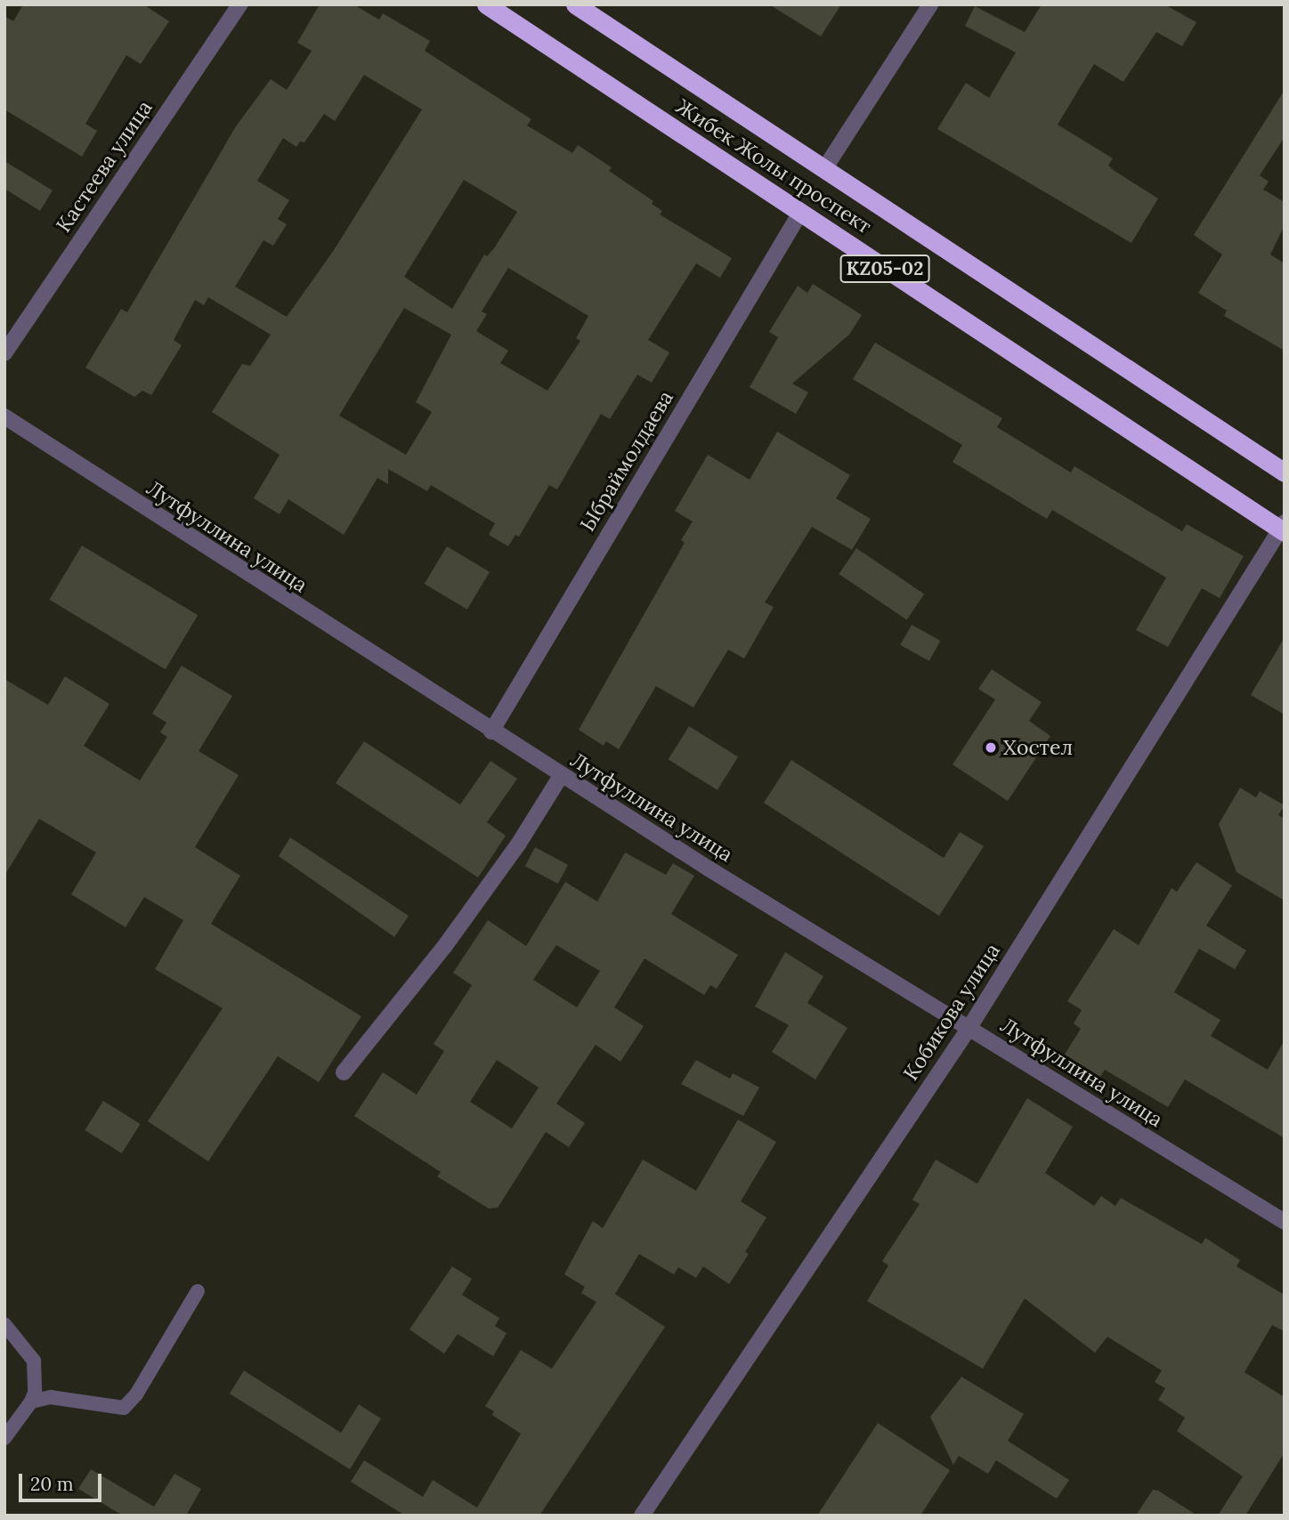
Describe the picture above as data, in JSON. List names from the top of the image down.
{
  "streets": {
    "highway": ["Жибек Жолы проспект", "KZ05-02"],
    "street": [
      "Кастеева улица",
      "Ыбраймолдаева",
      "Лутфуллина улица",
      "Кобикова улица"
    ]
  },
  "crossings": [
    ["Жибек Жолы проспект", "Ыбраймолдаева"],
    ["Жибек Жолы проспект", "Кобикова улица"],
    ["Ыбраймолдаева", "Лутфуллина улица"],
    ["Лутфуллина улица", "Кобикова улица"]
  ],
  "places": ["Хостел"],
  "scale_bar": "20 m"
}
